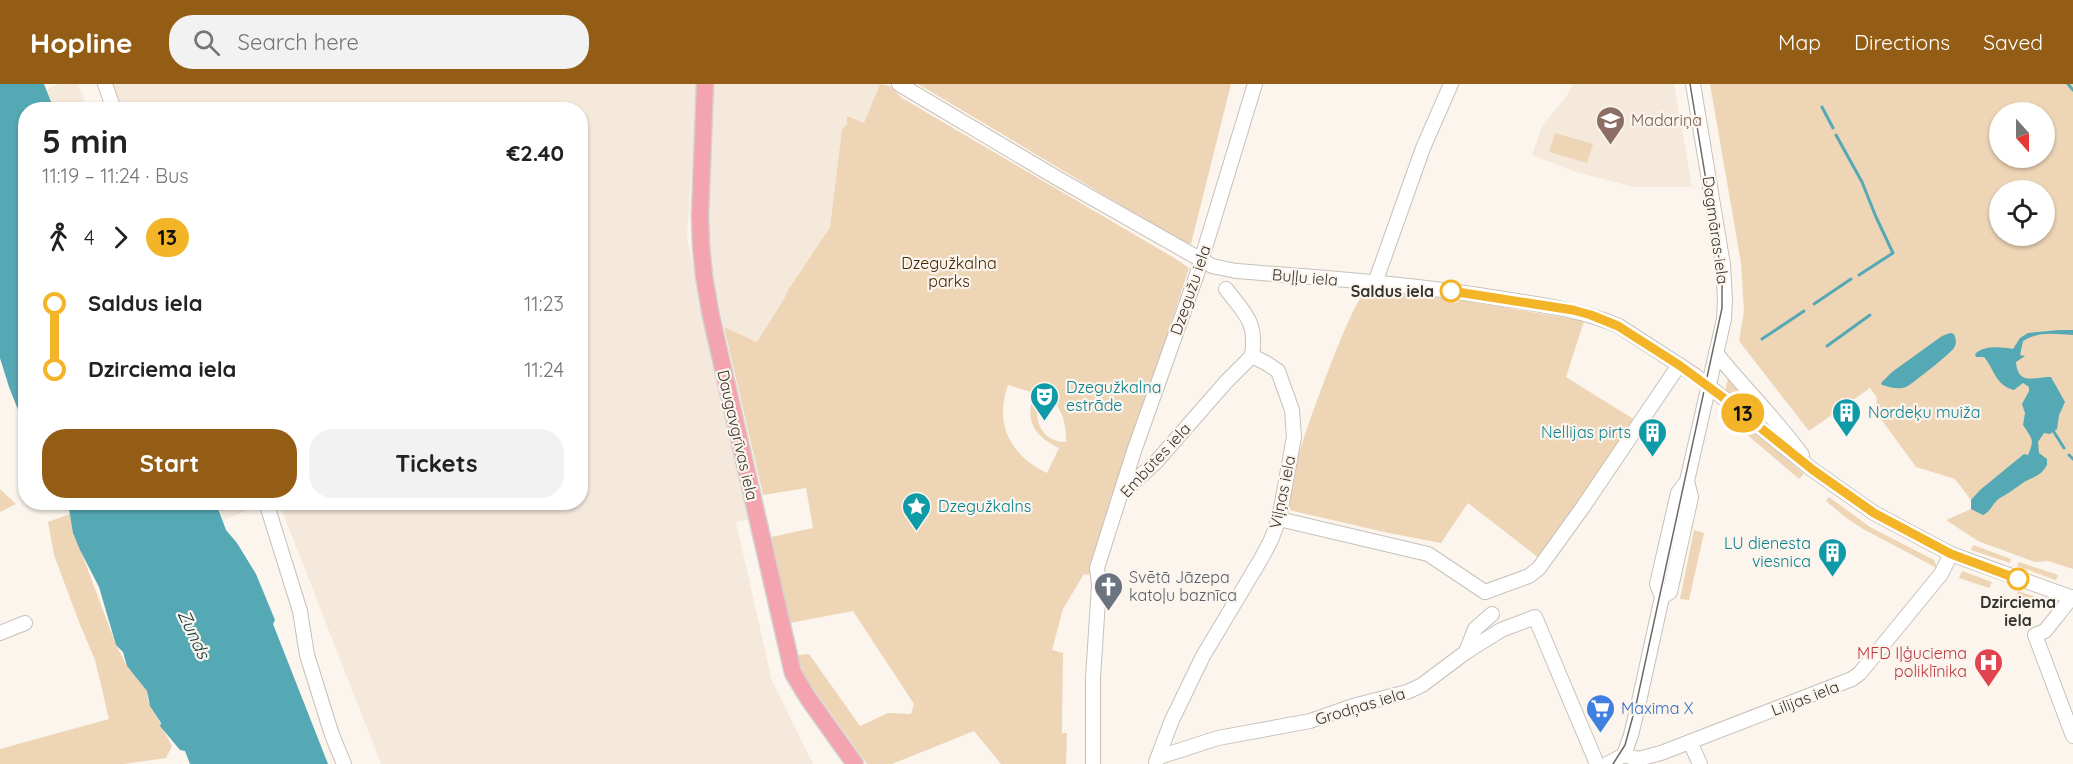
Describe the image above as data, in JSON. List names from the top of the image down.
{
  "streets": {
    "main road": ["Daugavgrīvas iela"],
    "street": [
      "Dagmāras iela",
      "Buļļu iela",
      "Dzegužu iela",
      "Embūtes iela",
      "Viļņas iela",
      "Lilijas iela",
      "Grodņas iela"
    ]
  },
  "crossings": [
    ["Dagmāras iela", "Buļļu iela"],
    ["Dagmāras iela", "Lilijas iela"],
    ["Buļļu iela", "Dzegužu iela"],
    ["Buļļu iela", "Lilijas iela"],
    ["Dzegužu iela", "Embūtes iela"],
    ["Embūtes iela", "Viļņas iela"],
    ["Viļņas iela", "Grodņas iela"]
  ],
  "water": ["Zunds"],
  "parks": ["Dzegužkalna parks"],
  "places": {
    "school or university": ["Madariņa"],
    "other": ["Saldus iela", "Dzirciema iela"],
    "theatre": ["Dzegužkalna estrāde"],
    "building": ["Nordeķu muiža", "Nellijas pirts", "LU dienesta viesnica"],
    "place": ["Dzegužkalns"],
    "church": ["Svētā Jāzepa katoļu baznīca"],
    "hospital": ["MFD Iļģuciema poliklīnika"],
    "supermarket": ["Maxima X"]
  },
  "lines": ["bus line 13"],
  "north": "bottom",
  "page": {
    "header": "Hopline",
    "search": "Search here",
    "nav": ["Map", "Directions", "Saved"],
    "on_map": "13",
    "heading": ["5 min", "11:19 – 11:24 · Bus", "€2.40"],
    "legs": ["4", "13"],
    "list": [
      {
        "name": "Saldus iela",
        "value": "11:23"
      },
      {
        "name": "Dzirciema iela",
        "value": "11:24"
      }
    ],
    "buttons": ["Start", "Tickets"]
  }
}
